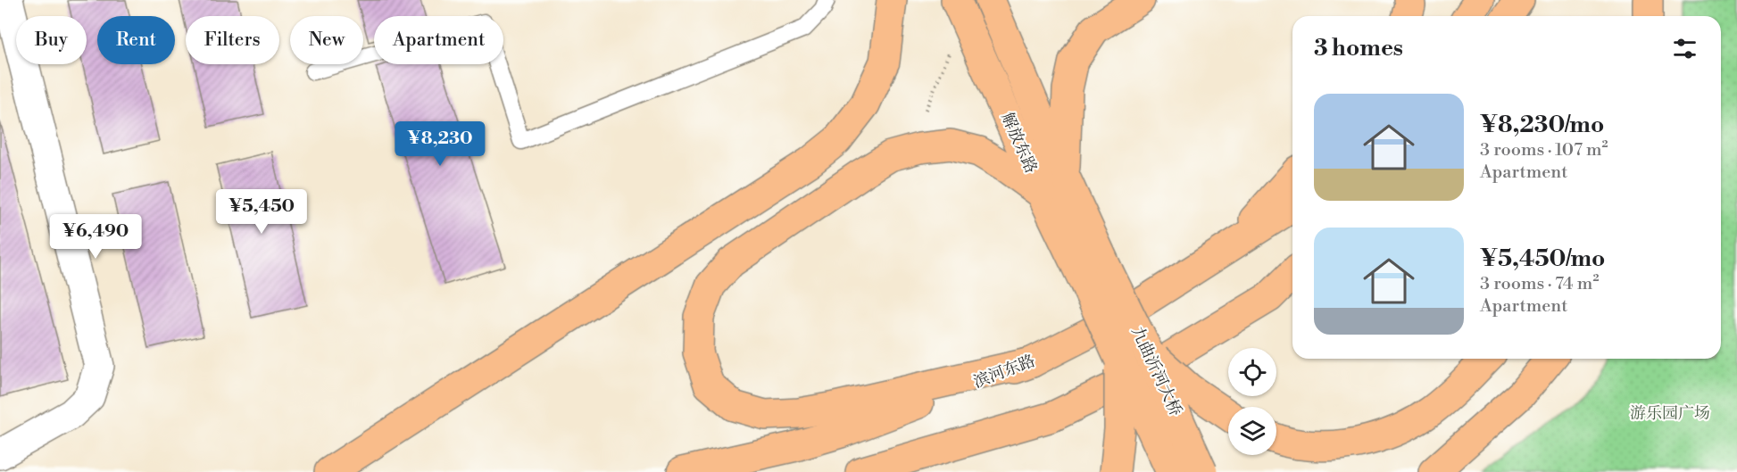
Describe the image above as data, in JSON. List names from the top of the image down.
{
  "streets": {
    "main road": ["解放东路", "滨河东路", "九曲沂河大桥"]
  },
  "crossings": [
    ["解放东路", "九曲沂河大桥"]
  ],
  "parks": ["游乐园广场"],
  "page": {
    "chip": [
      "Buy",
      "Rent",
      "Filters",
      "New",
      "Apartment"
    ],
    "heading": "3 homes",
    "list": [
      {
        "name": "¥8,230/mo",
        "note": "3 rooms · 107 m² · Apartment"
      },
      {
        "name": "¥5,450/mo",
        "note": "3 rooms · 74 m² · Apartment"
      }
    ],
    "price": ["¥8,230", "¥5,450", "¥6,490"]
  }
}
